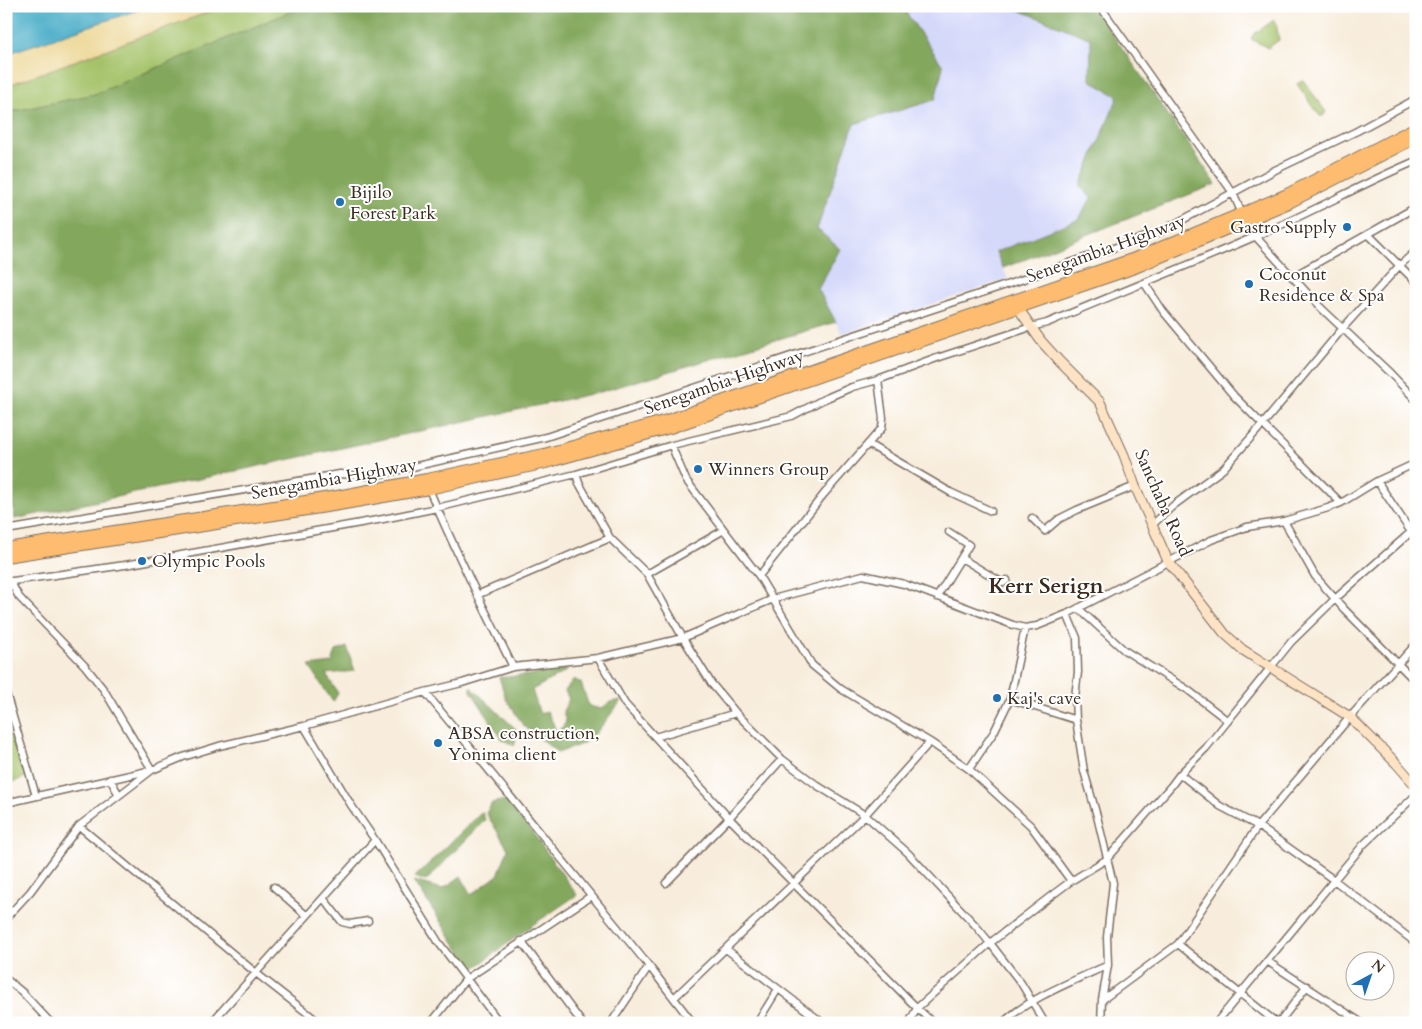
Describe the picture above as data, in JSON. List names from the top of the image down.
{
  "streets": {
    "main road": ["Senegambia Highway"],
    "street": ["Sanchaba Road"]
  },
  "crossings": [
    ["Senegambia Highway", "Sanchaba Road"]
  ],
  "districts": ["Kerr Serign"],
  "places": [
    "Bijilo Forest Park",
    "Gastro Supply",
    "Coconut Residence & Spa",
    "Winners Group",
    "Olympic Pools",
    "Kaj's cave",
    "ABSA construction, Yonima client"
  ],
  "north": "top right"
}
